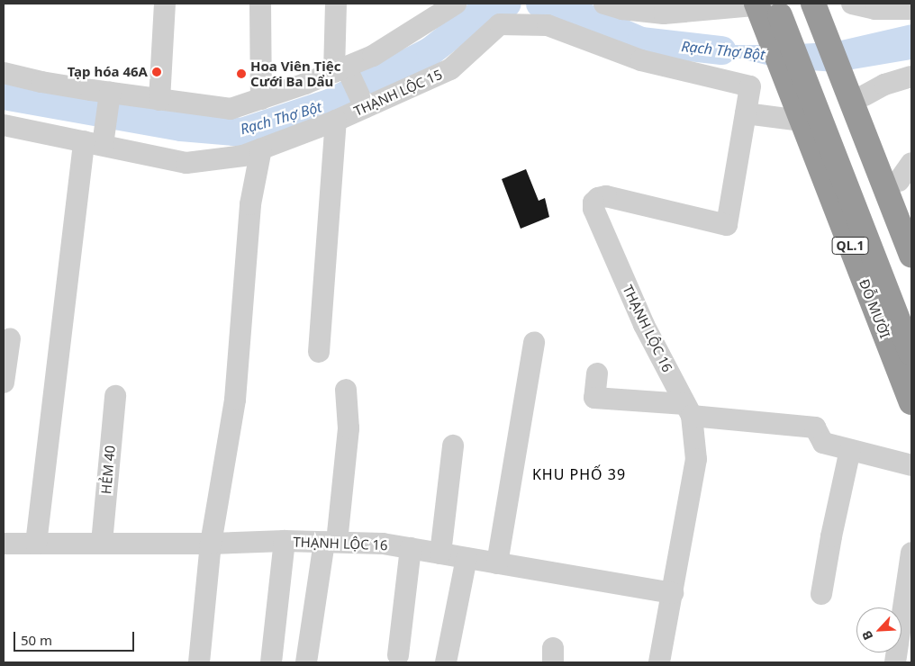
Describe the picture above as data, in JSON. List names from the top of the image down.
{
  "streets": {
    "highway": ["QL.1", "ĐỖ MƯỜI"],
    "street": ["THẠNH LỘC 15", "THẠNH LỘC 16", "HẺM 40"]
  },
  "crossings": [
    ["THẠNH LỘC 15", "THẠNH LỘC 16"],
    ["QL.1", "ĐỖ MƯỜI"],
    ["THẠNH LỘC 16", "HẺM 40"]
  ],
  "districts": ["KHU PHỐ 39"],
  "water": ["Rạch Thợ Bột"],
  "places": ["Tạp hóa 46A", "Hoa Viên Tiệc Cưới Ba Dẩu"],
  "scale_bar": "50 m",
  "north": "bottom left"
}
